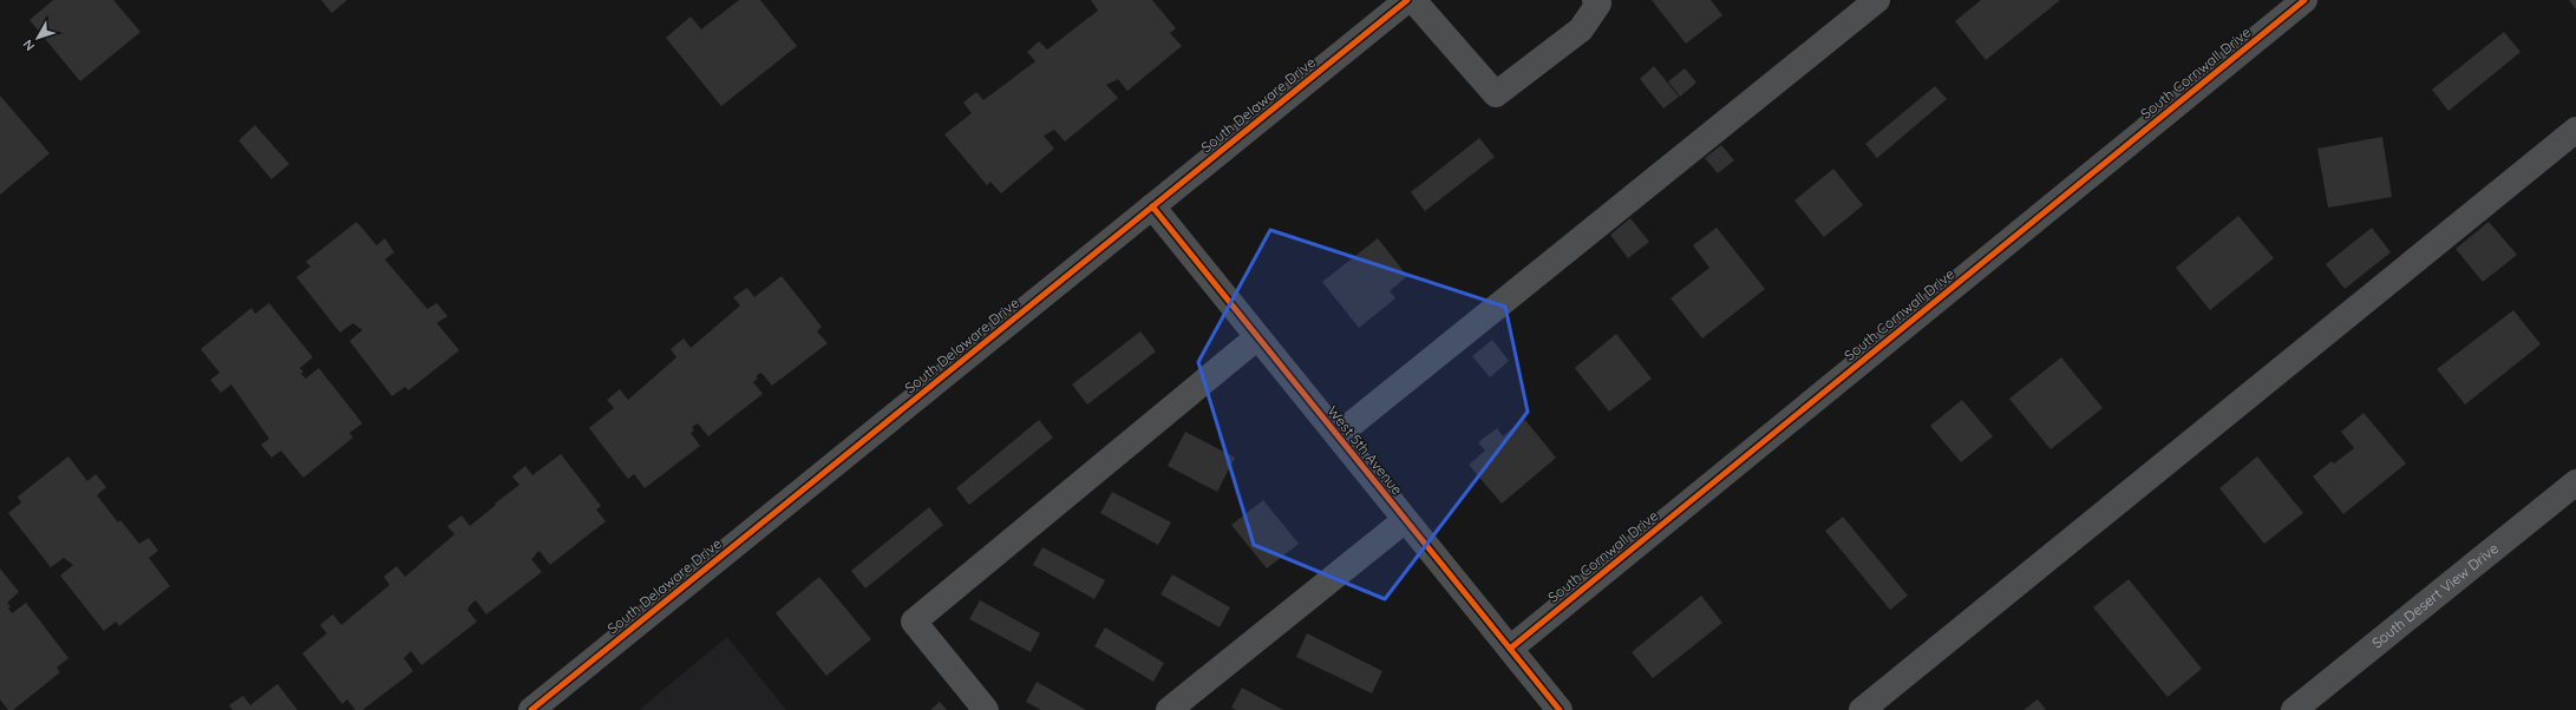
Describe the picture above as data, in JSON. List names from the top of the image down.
{
  "streets": {
    "street": [
      "South Cornwall Drive",
      "South Delaware Drive",
      "West 5th Avenue",
      "South Desert View Drive"
    ]
  },
  "crossings": [
    ["South Cornwall Drive", "West 5th Avenue"],
    ["South Delaware Drive", "West 5th Avenue"]
  ],
  "north": "bottom left"
}
